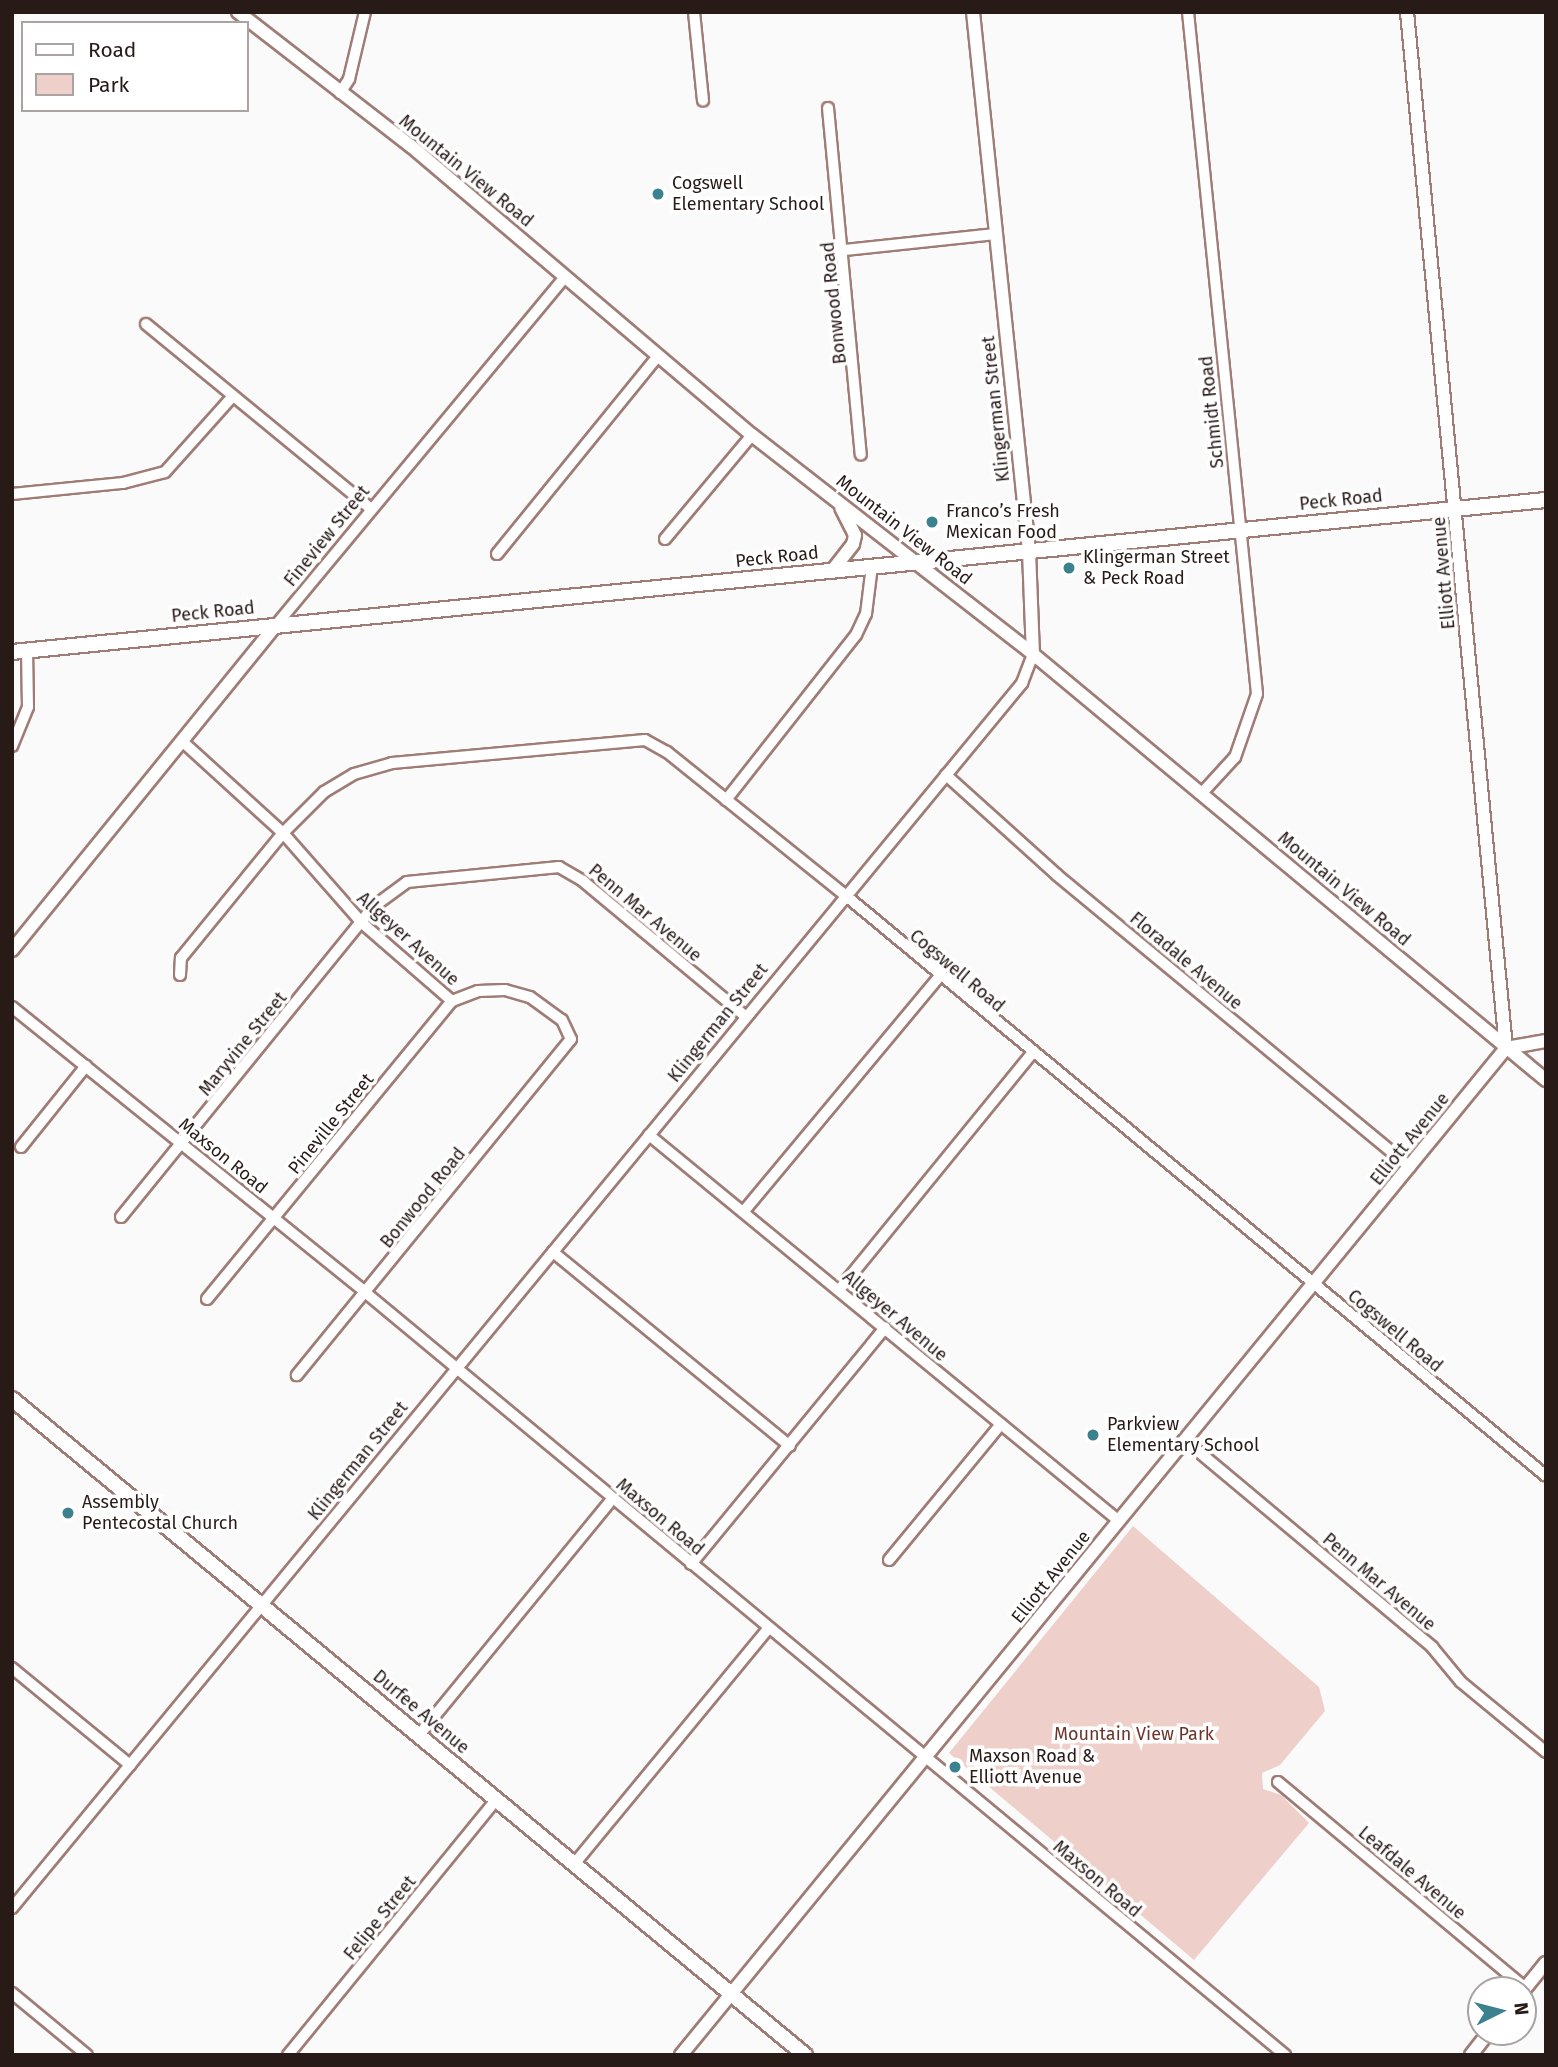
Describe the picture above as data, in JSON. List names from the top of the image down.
{
  "streets": {
    "main road": ["Peck Road", "Durfee Avenue"],
    "street": [
      "Mountain View Road",
      "Bonwood Road",
      "Klingerman Street",
      "Schmidt Road",
      "Fineview Street",
      "Elliott Avenue",
      "Penn Mar Avenue",
      "Allgeyer Avenue",
      "Floradale Avenue",
      "Cogswell Road",
      "Maryvine Street",
      "Pineville Street",
      "Maxson Road",
      "Leafdale Avenue",
      "Felipe Street"
    ]
  },
  "crossings": [
    ["Mountain View Road", "Klingerman Street"],
    ["Mountain View Road", "Schmidt Road"],
    ["Mountain View Road", "Peck Road"],
    ["Mountain View Road", "Fineview Street"],
    ["Mountain View Road", "Elliott Avenue"],
    ["Bonwood Road", "Allgeyer Avenue"],
    ["Bonwood Road", "Maxson Road"],
    ["Klingerman Street", "Peck Road"],
    ["Klingerman Street", "Penn Mar Avenue"],
    ["Klingerman Street", "Allgeyer Avenue"],
    ["Klingerman Street", "Floradale Avenue"],
    ["Klingerman Street", "Cogswell Road"],
    ["Klingerman Street", "Maxson Road"],
    ["Klingerman Street", "Durfee Avenue"],
    ["Schmidt Road", "Peck Road"],
    ["Peck Road", "Fineview Street"],
    ["Peck Road", "Elliott Avenue"],
    ["Fineview Street", "Allgeyer Avenue"],
    ["Elliott Avenue", "Penn Mar Avenue"],
    ["Elliott Avenue", "Allgeyer Avenue"],
    ["Elliott Avenue", "Floradale Avenue"],
    ["Elliott Avenue", "Cogswell Road"],
    ["Elliott Avenue", "Maxson Road"],
    ["Elliott Avenue", "Durfee Avenue"],
    ["Penn Mar Avenue", "Allgeyer Avenue"],
    ["Penn Mar Avenue", "Maryvine Street"],
    ["Allgeyer Avenue", "Cogswell Road"],
    ["Allgeyer Avenue", "Maryvine Street"],
    ["Allgeyer Avenue", "Pineville Street"],
    ["Maryvine Street", "Maxson Road"],
    ["Pineville Street", "Maxson Road"],
    ["Durfee Avenue", "Felipe Street"]
  ],
  "parks": ["Mountain View Park"],
  "places": [
    "Cogswell Elementary School",
    "Franco’s Fresh Mexican Food",
    "Klingerman Street & Peck Road",
    "Parkview Elementary School",
    "Assembly Pentecostal Church",
    "Maxson Road & Elliott Avenue"
  ],
  "legend": ["Road", "Park"],
  "north": "right"
}
